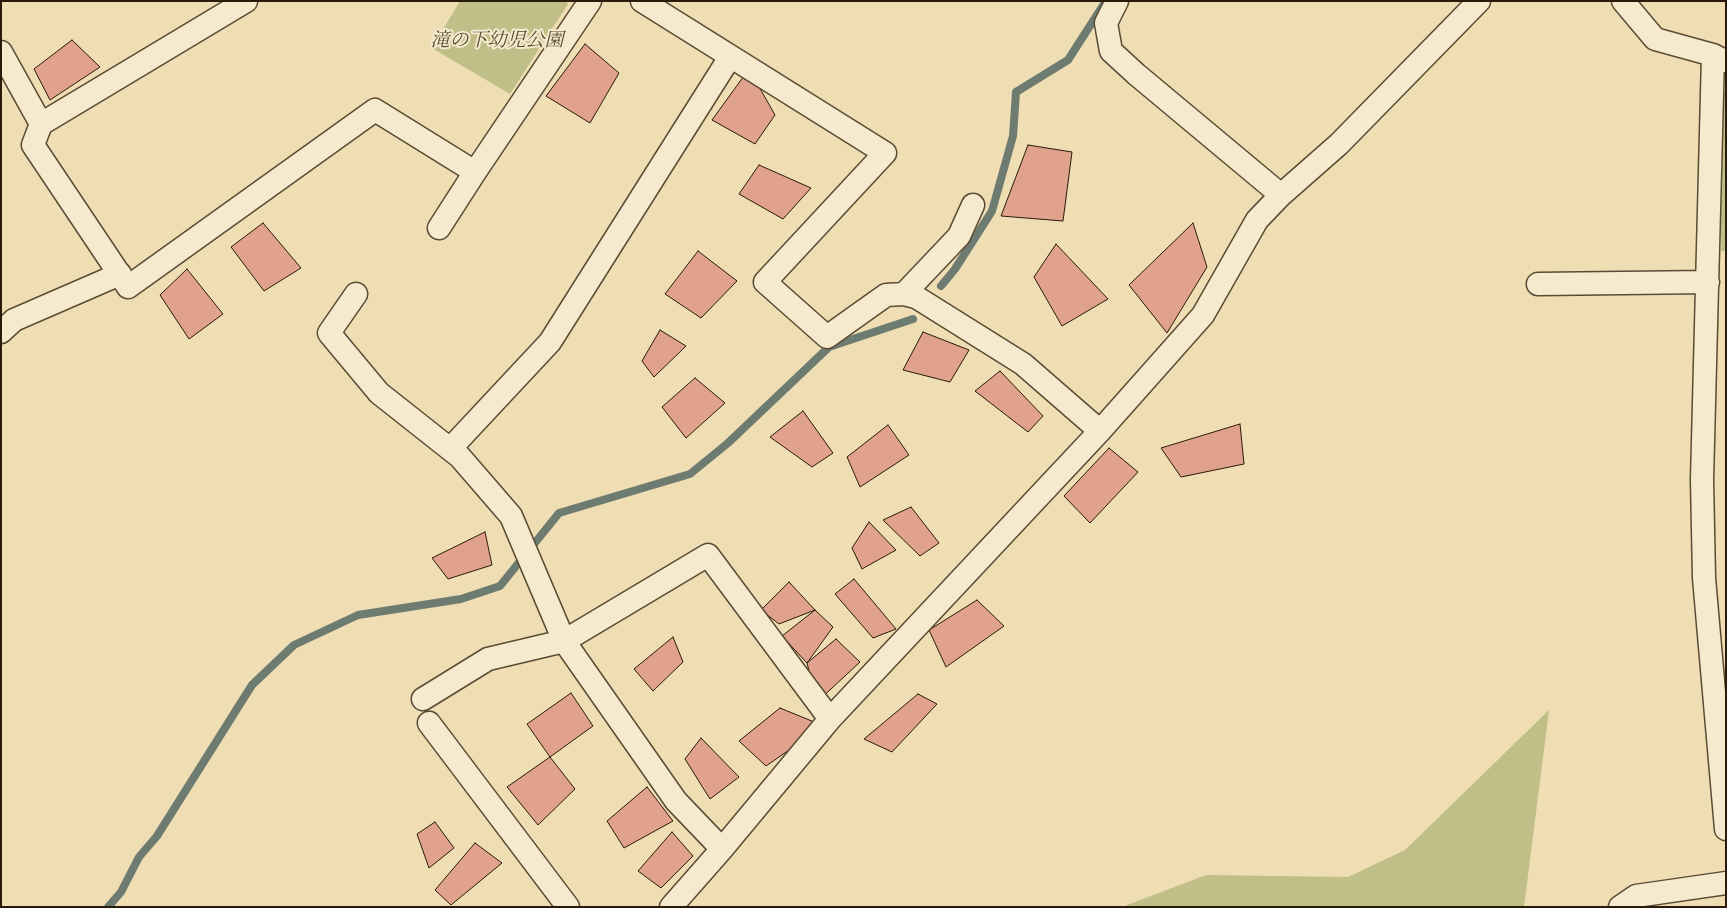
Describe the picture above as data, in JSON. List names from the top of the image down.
{
  "parks": ["滝の下幼児公園"]
}
